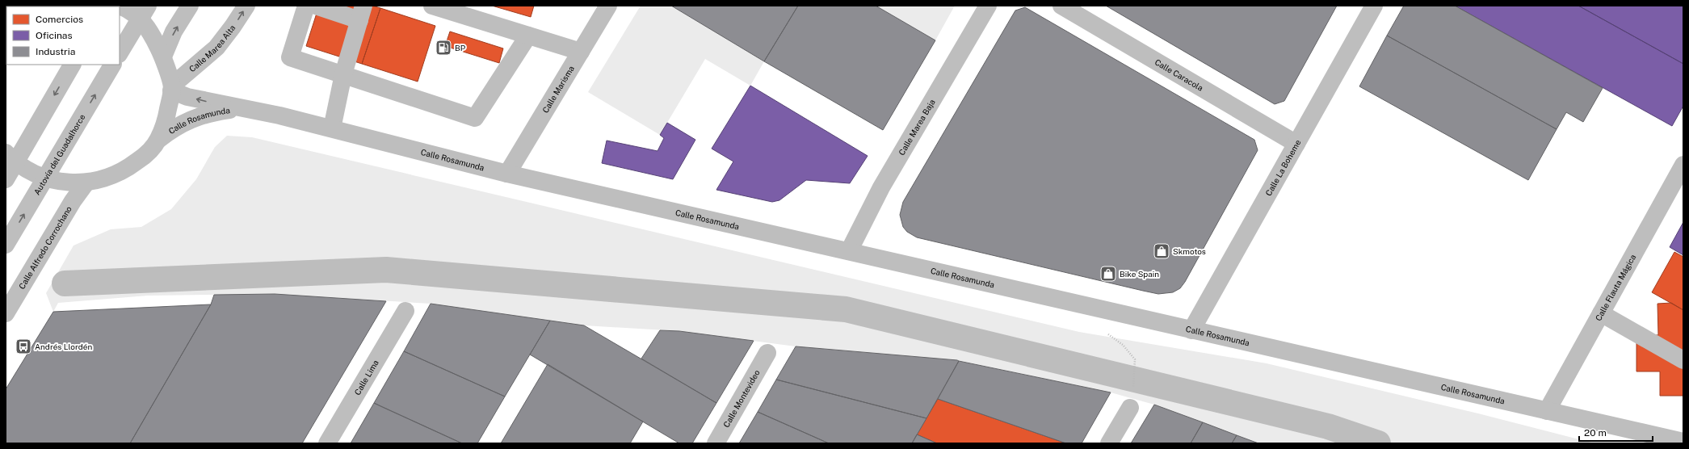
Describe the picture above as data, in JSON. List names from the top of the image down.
{
  "streets": {
    "main road": [
      "Calle Marea Alta",
      "Calle Caracola",
      "Calle Marisma",
      "Calle Rosamunda",
      "Calle Marea Baja",
      "Autovía del Guadalhorce",
      "Calle La Boheme",
      "Calle Alfredo Corrochano",
      "Calle Flauta Mágica",
      "Calle Lima",
      "Calle Montevideo"
    ]
  },
  "crossings": [
    ["Calle Marea Alta", "Calle Rosamunda"],
    ["Calle Caracola", "Calle La Boheme"],
    ["Calle Marisma", "Calle Rosamunda"],
    ["Calle Rosamunda", "Calle Marea Baja"],
    ["Calle Rosamunda", "Calle La Boheme"],
    ["Calle Rosamunda", "Calle Flauta Mágica"]
  ],
  "places": {
    "fuel station": ["BP"],
    "shop": ["Skmotos", "Bike Spain"],
    "bus stop": ["Andrés Llordén"]
  },
  "legend": ["Comercios", "Oficinas", "Industria"],
  "scale_bar": "20 m"
}
